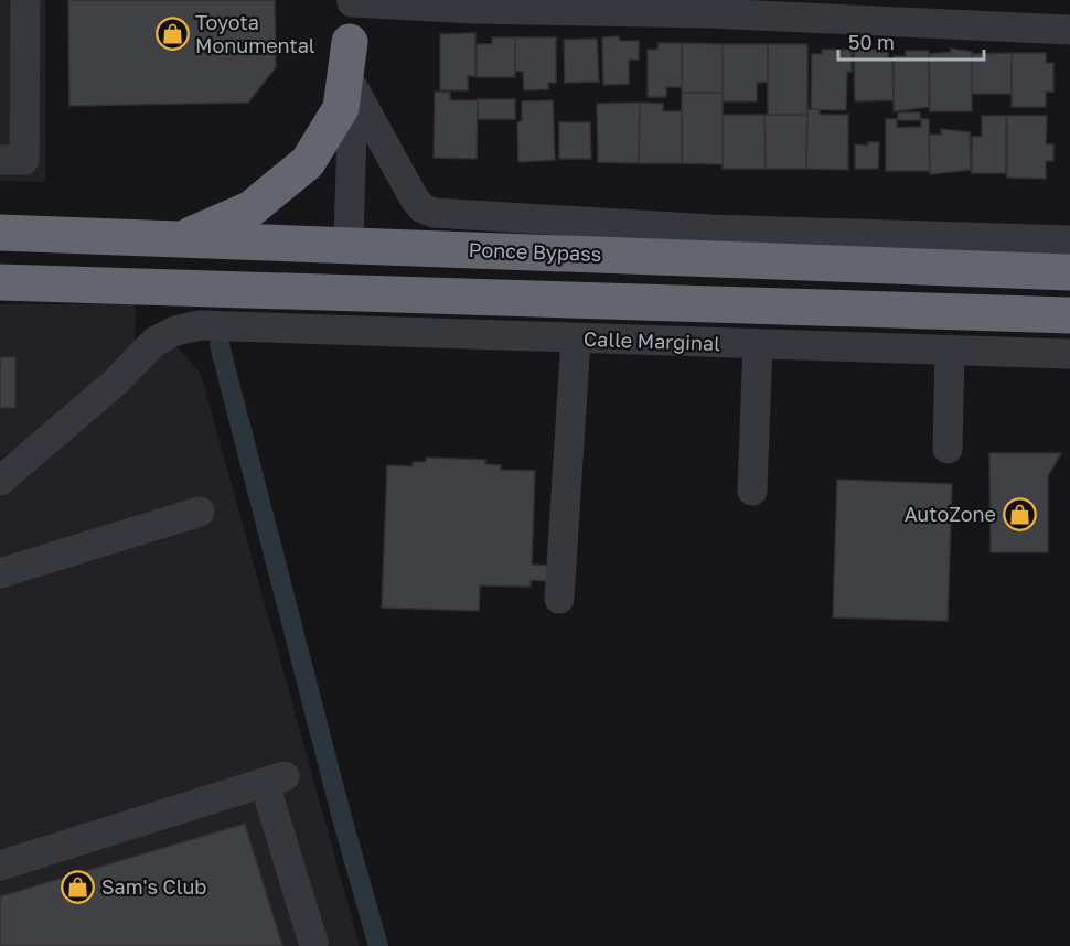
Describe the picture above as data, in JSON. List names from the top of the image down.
{
  "streets": {
    "highway": ["Ponce Bypass"],
    "street": ["Calle Marginal"]
  },
  "places": {
    "shop": ["Toyota Monumental", "AutoZone", "Sam's Club"]
  },
  "scale_bar": "50 m"
}
